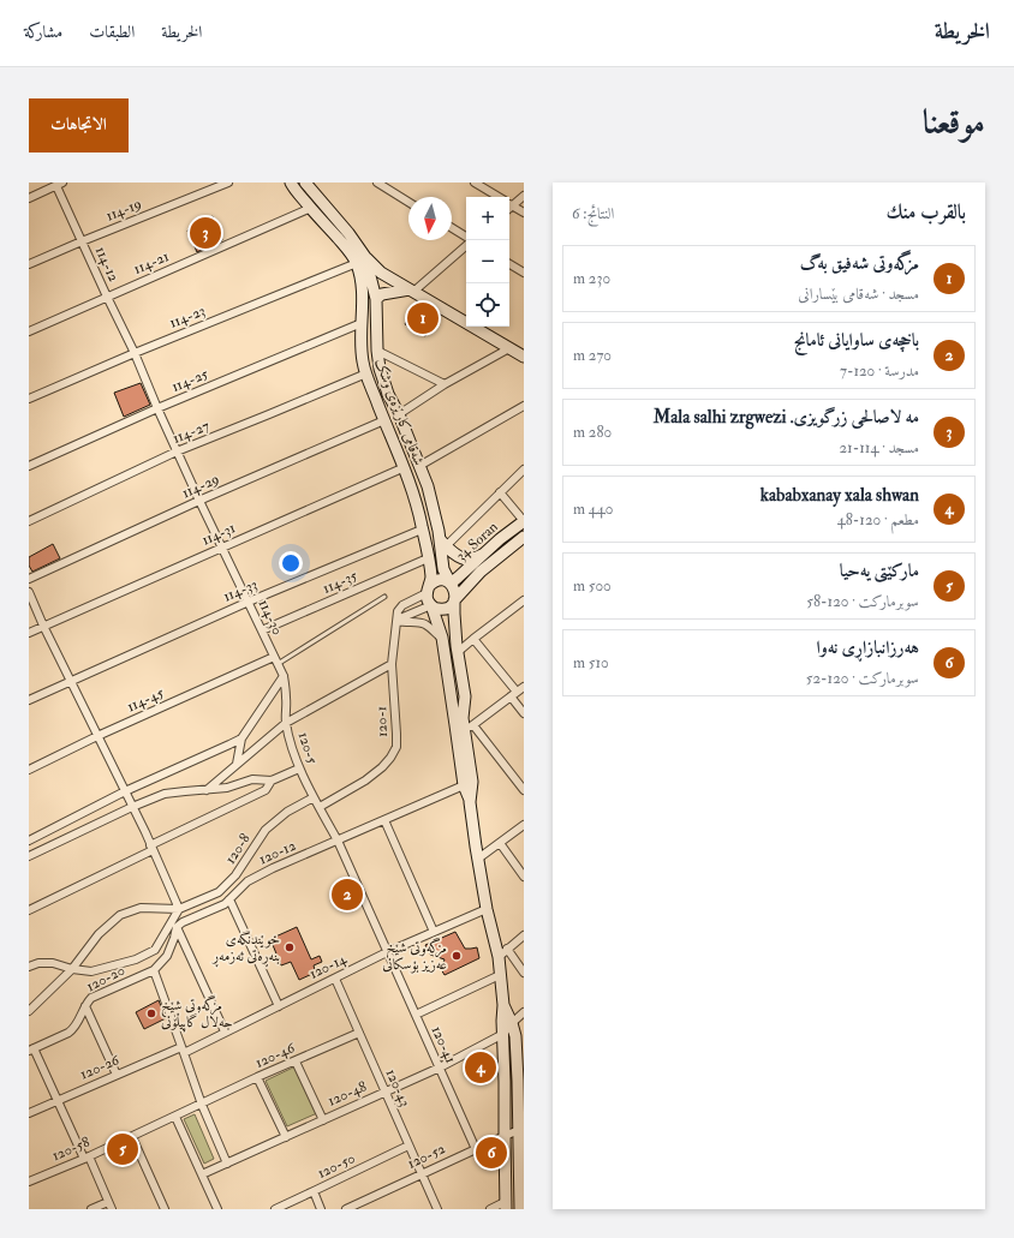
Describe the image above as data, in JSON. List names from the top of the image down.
{
  "streets": {
    "main road": ["شەقامی کارێزەی وشک", "34 Soran"],
    "street": [
      "114-19",
      "114-21",
      "114-12",
      "114-23",
      "114-25",
      "114-27",
      "114-29",
      "114-31",
      "114-35",
      "114-33",
      "114-30",
      "114-45",
      "120-1",
      "120-5",
      "120-8",
      "120-12",
      "120-14",
      "120-20",
      "120-41",
      "120-46",
      "120-26",
      "120-43",
      "120-48",
      "120-58",
      "120-52",
      "120-50"
    ]
  },
  "crossings": [
    ["114-19", "114-12"],
    ["114-21", "114-12"],
    ["114-21", "شەقامی کارێزەی وشک"],
    ["114-12", "114-23"],
    ["114-12", "114-30"],
    ["114-23", "شەقامی کارێزەی وشک"],
    ["114-23", "114-30"],
    ["114-25", "شەقامی کارێزەی وشک"],
    ["114-25", "114-30"],
    ["شەقامی کارێزەی وشک", "114-27"],
    ["شەقامی کارێزەی وشک", "114-29"],
    ["شەقامی کارێزەی وشک", "114-31"],
    ["شەقامی کارێزەی وشک", "34 Soran"],
    ["شەقامی کارێزەی وشک", "114-35"],
    ["شەقامی کارێزەی وشک", "114-33"],
    ["114-27", "114-30"],
    ["114-29", "114-30"],
    ["114-31", "114-30"],
    ["114-35", "114-30"],
    ["114-33", "114-30"],
    ["114-30", "114-45"],
    ["114-30", "120-5"],
    ["114-45", "120-5"],
    ["120-1", "120-5"],
    ["120-5", "120-8"],
    ["120-5", "120-12"],
    ["120-5", "120-41"],
    ["120-12", "120-20"],
    ["120-12", "120-41"],
    ["120-14", "120-41"],
    ["120-14", "120-26"],
    ["120-14", "120-43"],
    ["120-41", "120-48"],
    ["120-41", "120-52"],
    ["120-46", "120-43"],
    ["120-46", "120-58"],
    ["120-43", "120-48"],
    ["120-43", "120-52"],
    ["120-43", "120-50"]
  ],
  "places": ["خوێندنگەی بنەڕەتی ئەزمەڕ", "مزگەوتی شێخ عەزیز بۆسکانی", "مزگەوتی شێخ جەلال گاپیڵۆنی"],
  "north": "bottom",
  "page": {
    "header": "الخريطة",
    "nav": ["الخريطة", "الطبقات", "مشاركة"],
    "title": "موقعنا",
    "buttons": "الاتجاهات",
    "heading": ["بالقرب منك", "النتائج: 6"],
    "map_buttons": ["+", "−"],
    "pins": [
      "3",
      "1",
      "2",
      "4",
      "5",
      "6"
    ],
    "list": [
      {
        "mark": "1",
        "name": "مزگەوتی شەفیق بەگ",
        "note": "مسجد · شەقامی بێسارانی",
        "value": "230 m"
      },
      {
        "mark": "2",
        "name": "باخچەی ساوایانی ئامانج",
        "note": "مدرسة · 120-7",
        "value": "270 m"
      },
      {
        "mark": "3",
        "name": "مه لاصالحی زرگویزی. Mala salhi zrgwezi",
        "note": "مسجد · 114-21",
        "value": "280 m"
      },
      {
        "mark": "4",
        "name": "kababxanay xala shwan",
        "note": "مطعم · 120-48",
        "value": "440 m"
      },
      {
        "mark": "5",
        "name": "مارکێتی یەحیا",
        "note": "سوبرماركت · 120-58",
        "value": "500 m"
      },
      {
        "mark": "6",
        "name": "هەرزانبازاڕی نەوا",
        "note": "سوبرماركت · 120-52",
        "value": "510 m"
      }
    ]
  }
}
